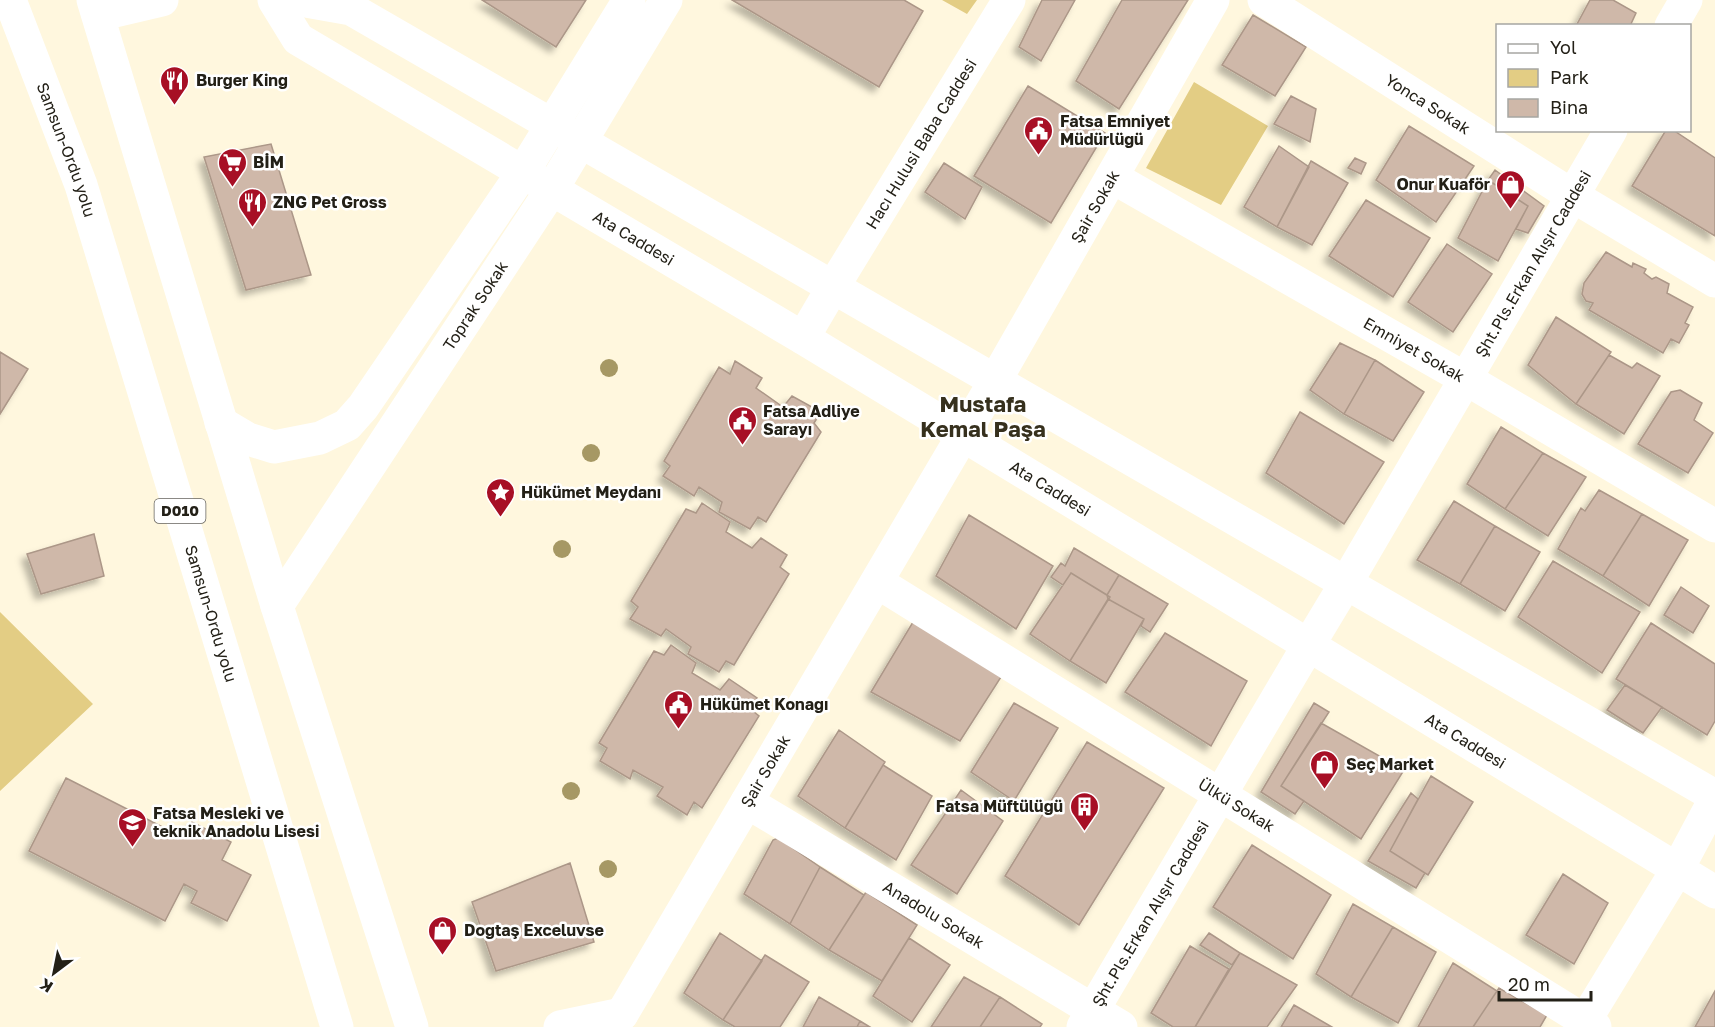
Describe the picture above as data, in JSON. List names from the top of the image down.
{
  "streets": {
    "main road": [
      "Yonca Sokak",
      "Hacı Hulusi Baba Caddesi",
      "Samsun-Ordu yolu",
      "Şair Sokak",
      "Ata Caddesi",
      "Şht.Pls.Erkan Alışır Caddesi",
      "Toprak Sokak",
      "Emniyet Sokak",
      "D010",
      "Ülkü Sokak",
      "Anadolu Sokak"
    ]
  },
  "crossings": [
    ["Yonca Sokak", "Şht.Pls.Erkan Alışır Caddesi"],
    ["Hacı Hulusi Baba Caddesi", "Ata Caddesi"],
    ["Şair Sokak", "Ata Caddesi"],
    ["Şair Sokak", "Emniyet Sokak"],
    ["Şair Sokak", "Ülkü Sokak"],
    ["Şair Sokak", "Anadolu Sokak"],
    ["Ata Caddesi", "Şht.Pls.Erkan Alışır Caddesi"],
    ["Ata Caddesi", "Toprak Sokak"],
    ["Şht.Pls.Erkan Alışır Caddesi", "Emniyet Sokak"],
    ["Şht.Pls.Erkan Alışır Caddesi", "Ülkü Sokak"],
    ["Şht.Pls.Erkan Alışır Caddesi", "Anadolu Sokak"]
  ],
  "districts": ["Mustafa Kemal Paşa"],
  "places": {
    "restaurant": ["Burger King", "ZNG Pet Gross"],
    "public building": ["Fatsa Emniyet Müdürlüğü", "Fatsa Adliye Sarayı", "Hükümet Konağı"],
    "supermarket": ["BİM"],
    "shop": ["Onur Kuaför", "Seç Market", "Doğtaş Exceluvse"],
    "place": ["Hükümet Meydanı"],
    "building": ["Fatsa Müftülüğü"],
    "school or university": ["Fatsa Mesleki ve teknik Anadolu Lisesi"]
  },
  "legend": ["Yol", "Park", "Bina"],
  "scale_bar": "20 m",
  "north": "bottom left"
}
